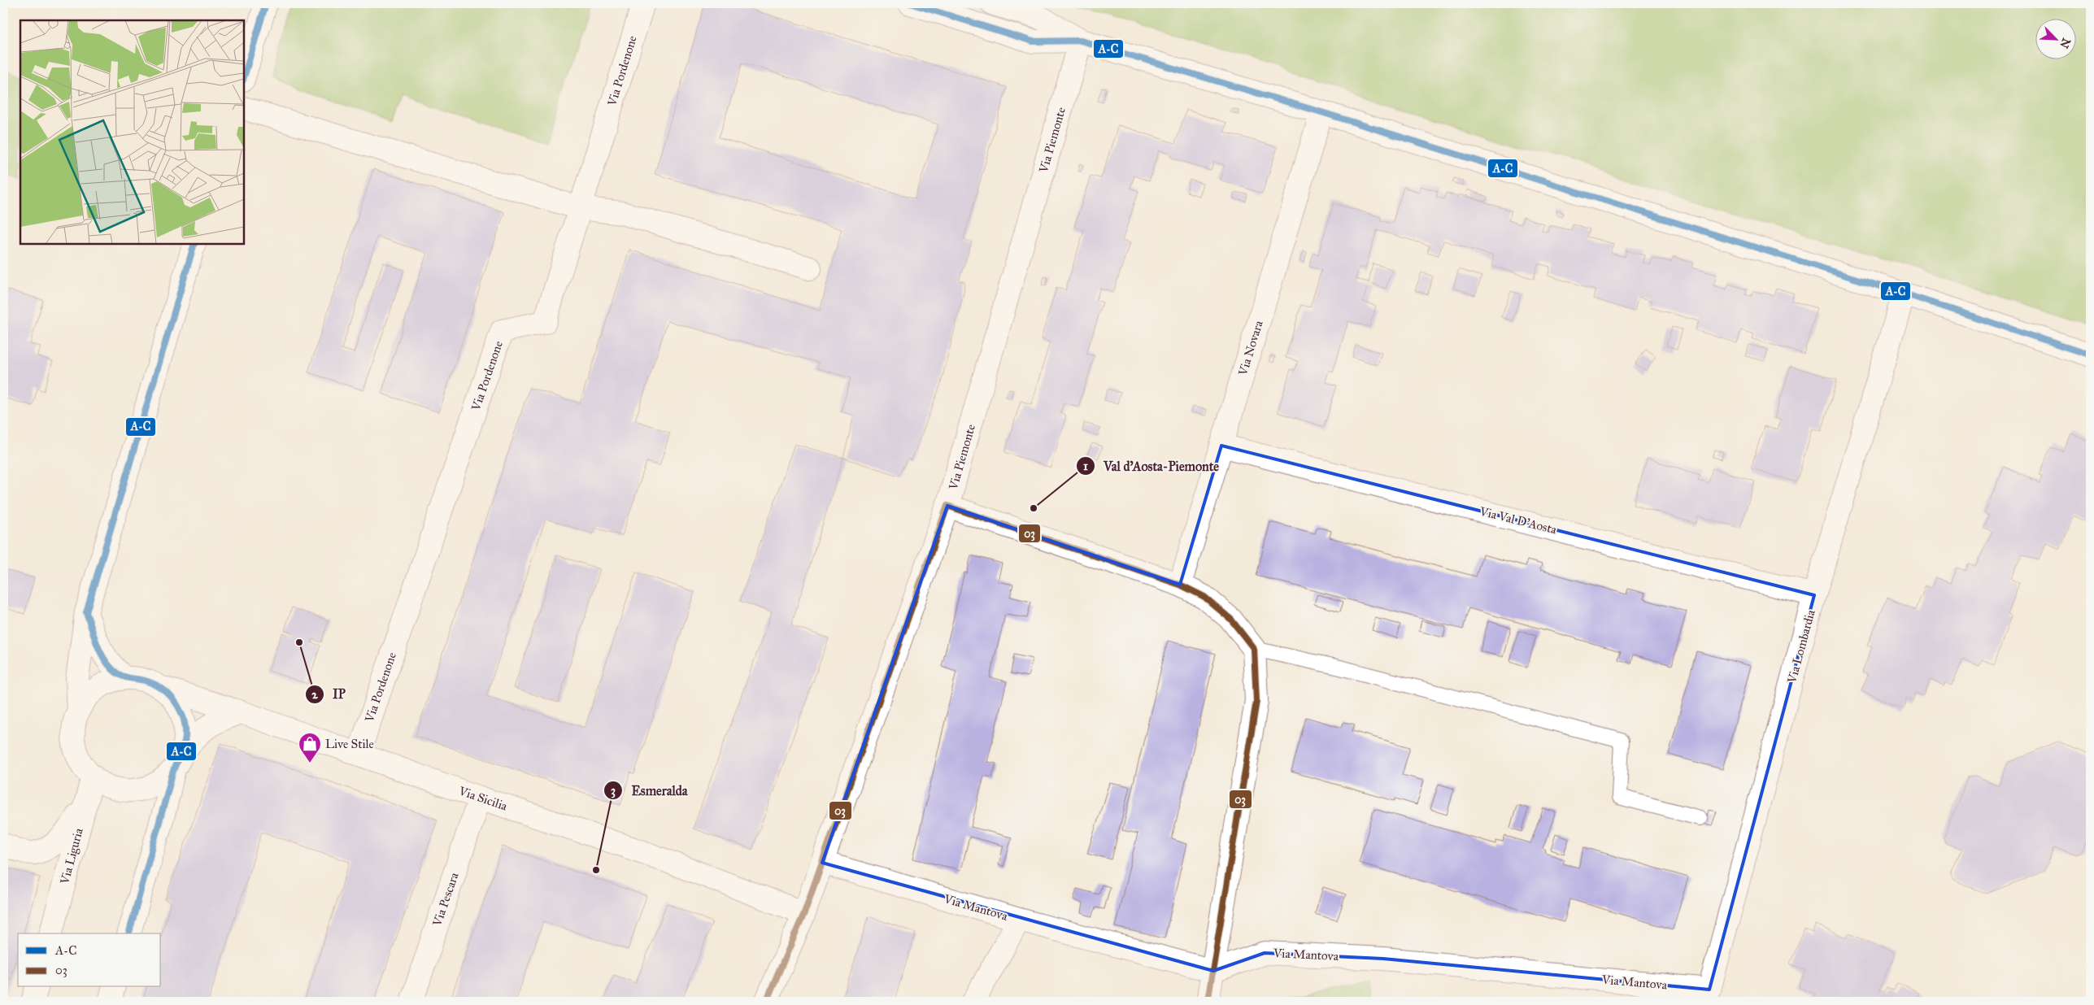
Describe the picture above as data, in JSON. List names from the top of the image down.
{
  "streets": {
    "street": [
      "Via Pordenone",
      "Via Piemonte",
      "Via Novara",
      "Via Val D'Aosta",
      "Via Lombardia",
      "Via Sicilia",
      "Via Liguria",
      "Via Pescara",
      "Via Mantova"
    ]
  },
  "crossings": [
    ["Via Pordenone", "Via Sicilia"],
    ["Via Piemonte", "Via Sicilia"],
    ["Via Piemonte", "Via Mantova"],
    ["Via Novara", "Via Val D'Aosta"],
    ["Via Val D'Aosta", "Via Lombardia"],
    ["Via Lombardia", "Via Mantova"],
    ["Via Sicilia", "Via Liguria"],
    ["Via Sicilia", "Via Pescara"]
  ],
  "places": {
    "other": ["Val d'Aosta-Piemonte", "IP", "Esmeralda"],
    "shop": ["Live Stile"]
  },
  "lines": ["transit line A-C", "transit line 03"],
  "legend": ["A-C", "03"],
  "north": "bottom right"
}
